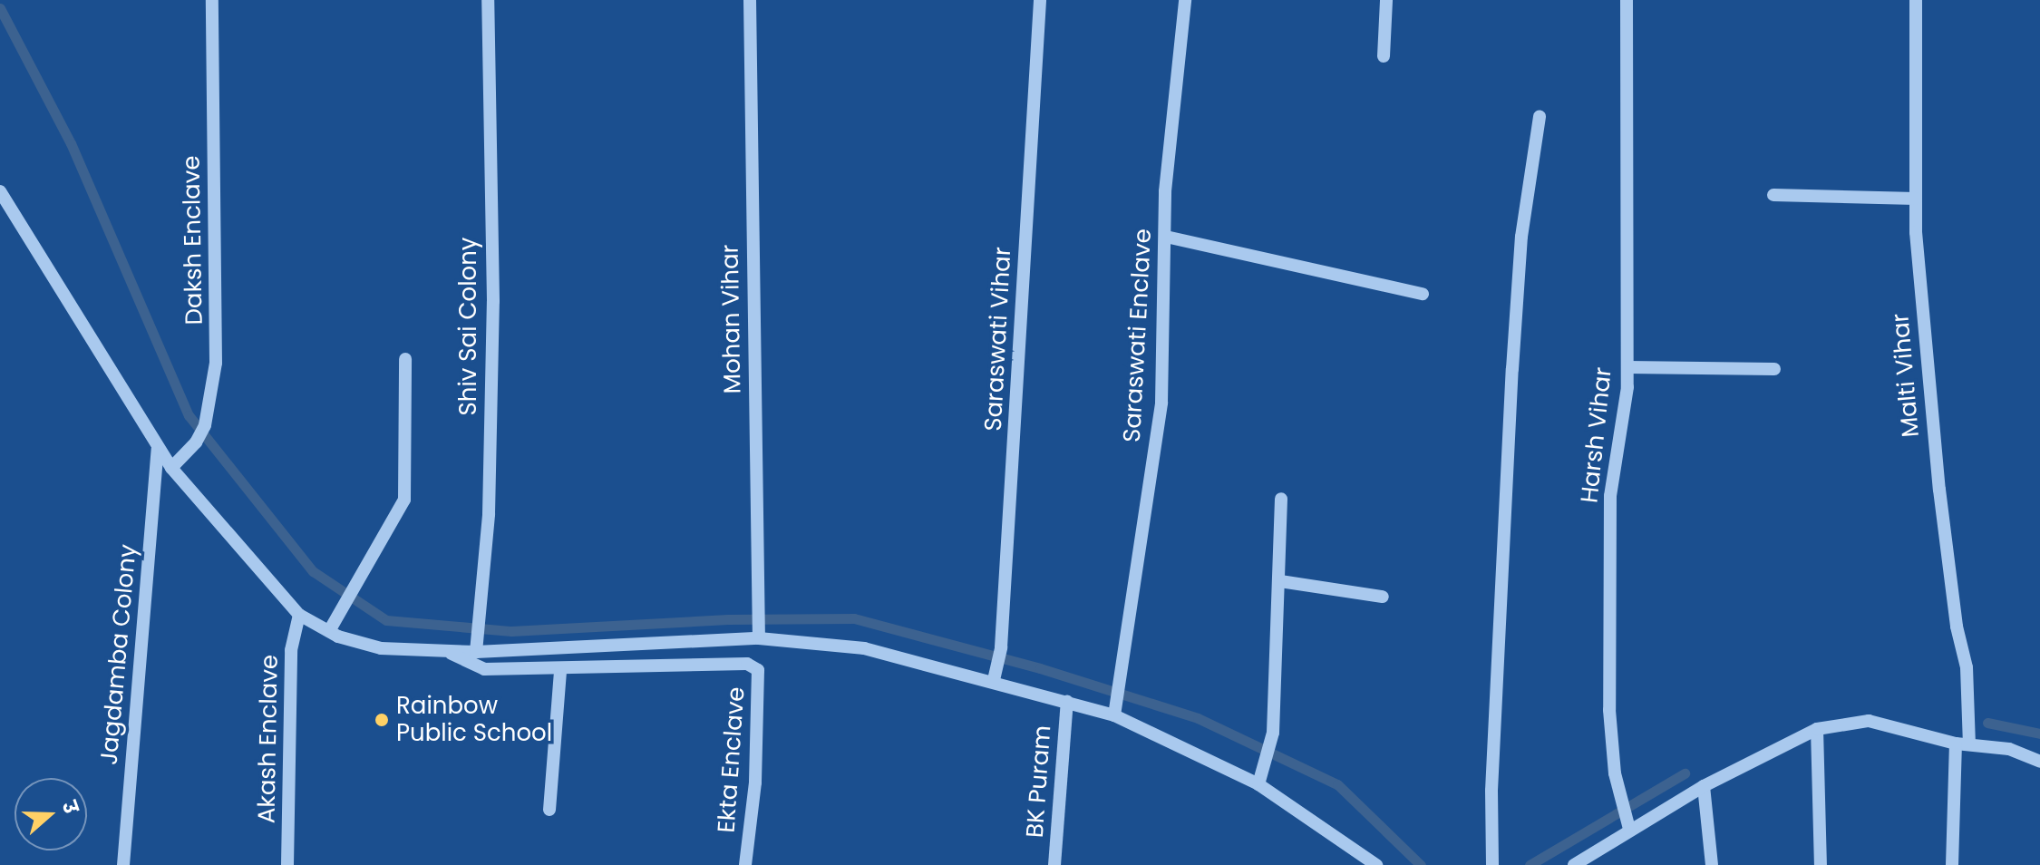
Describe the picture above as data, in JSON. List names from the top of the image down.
{
  "streets": {
    "street": [
      "Daksh Enclave",
      "Mohan Vihar",
      "Shiv Sai Colony",
      "Saraswati Enclave",
      "Saraswati Vihar",
      "Malti Vihar",
      "Harsh Vihar",
      "Jagdamba Colony",
      "Akash Enclave",
      "Ekta Enclave",
      "BK Puram"
    ]
  },
  "places": ["Rainbow Public School"],
  "north": "right"
}
